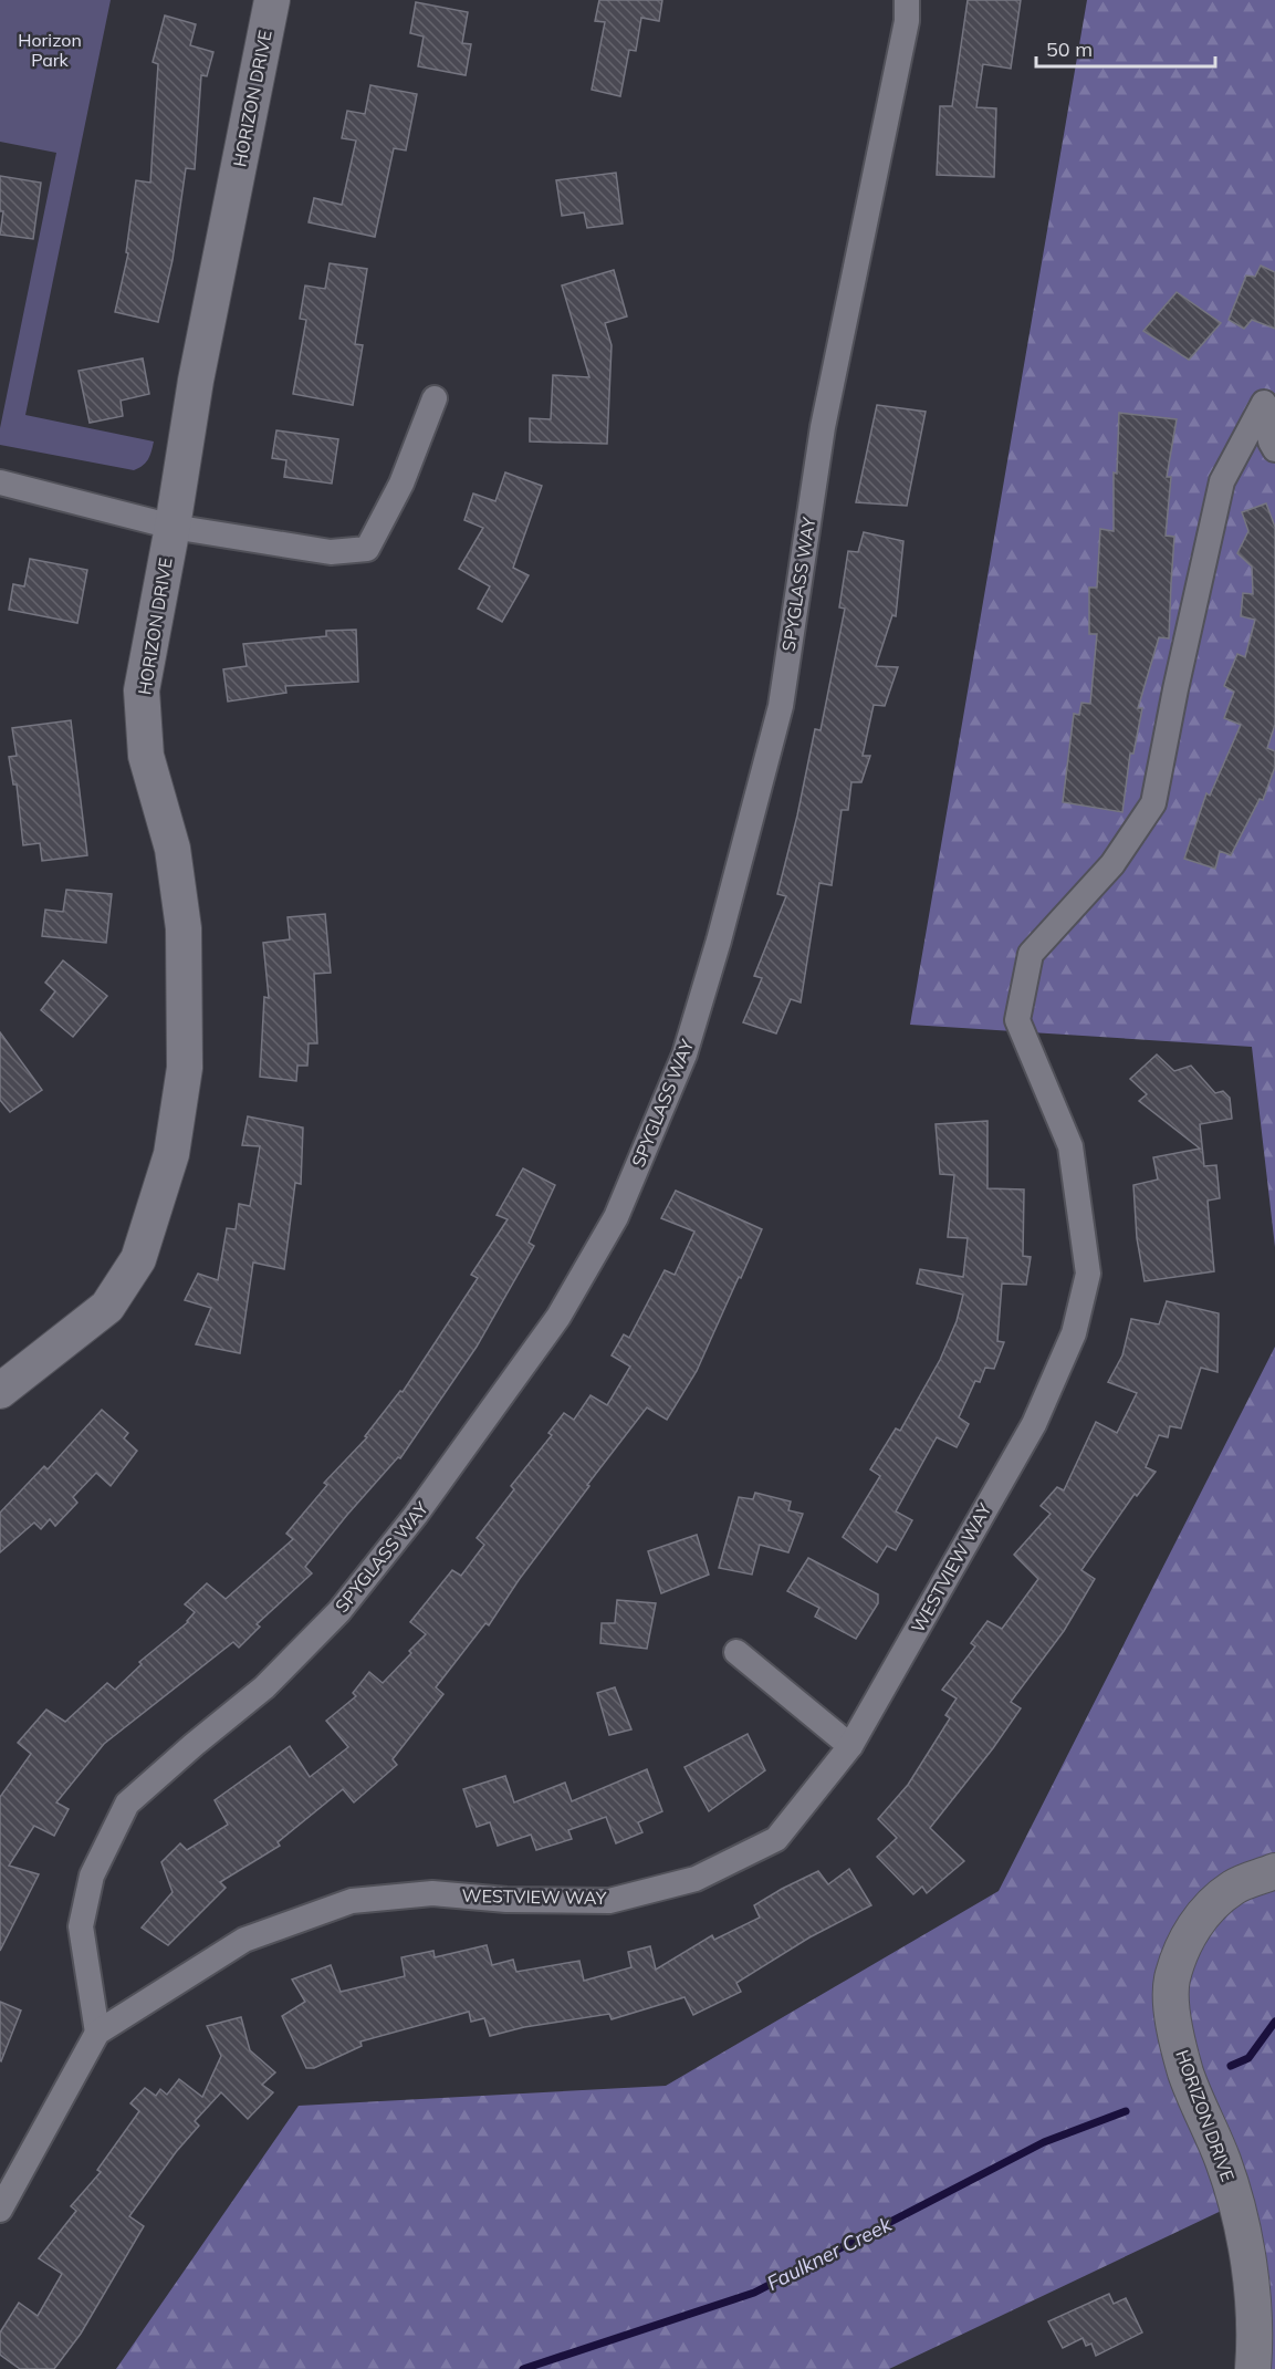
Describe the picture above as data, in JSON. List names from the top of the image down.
{
  "streets": {
    "street": ["HORIZON DRIVE", "SPYGLASS WAY", "WESTVIEW WAY"]
  },
  "crossings": [
    ["SPYGLASS WAY", "WESTVIEW WAY"]
  ],
  "water": ["Faulkner Creek"],
  "parks": ["Horizon Park"],
  "scale_bar": "50 m"
}
